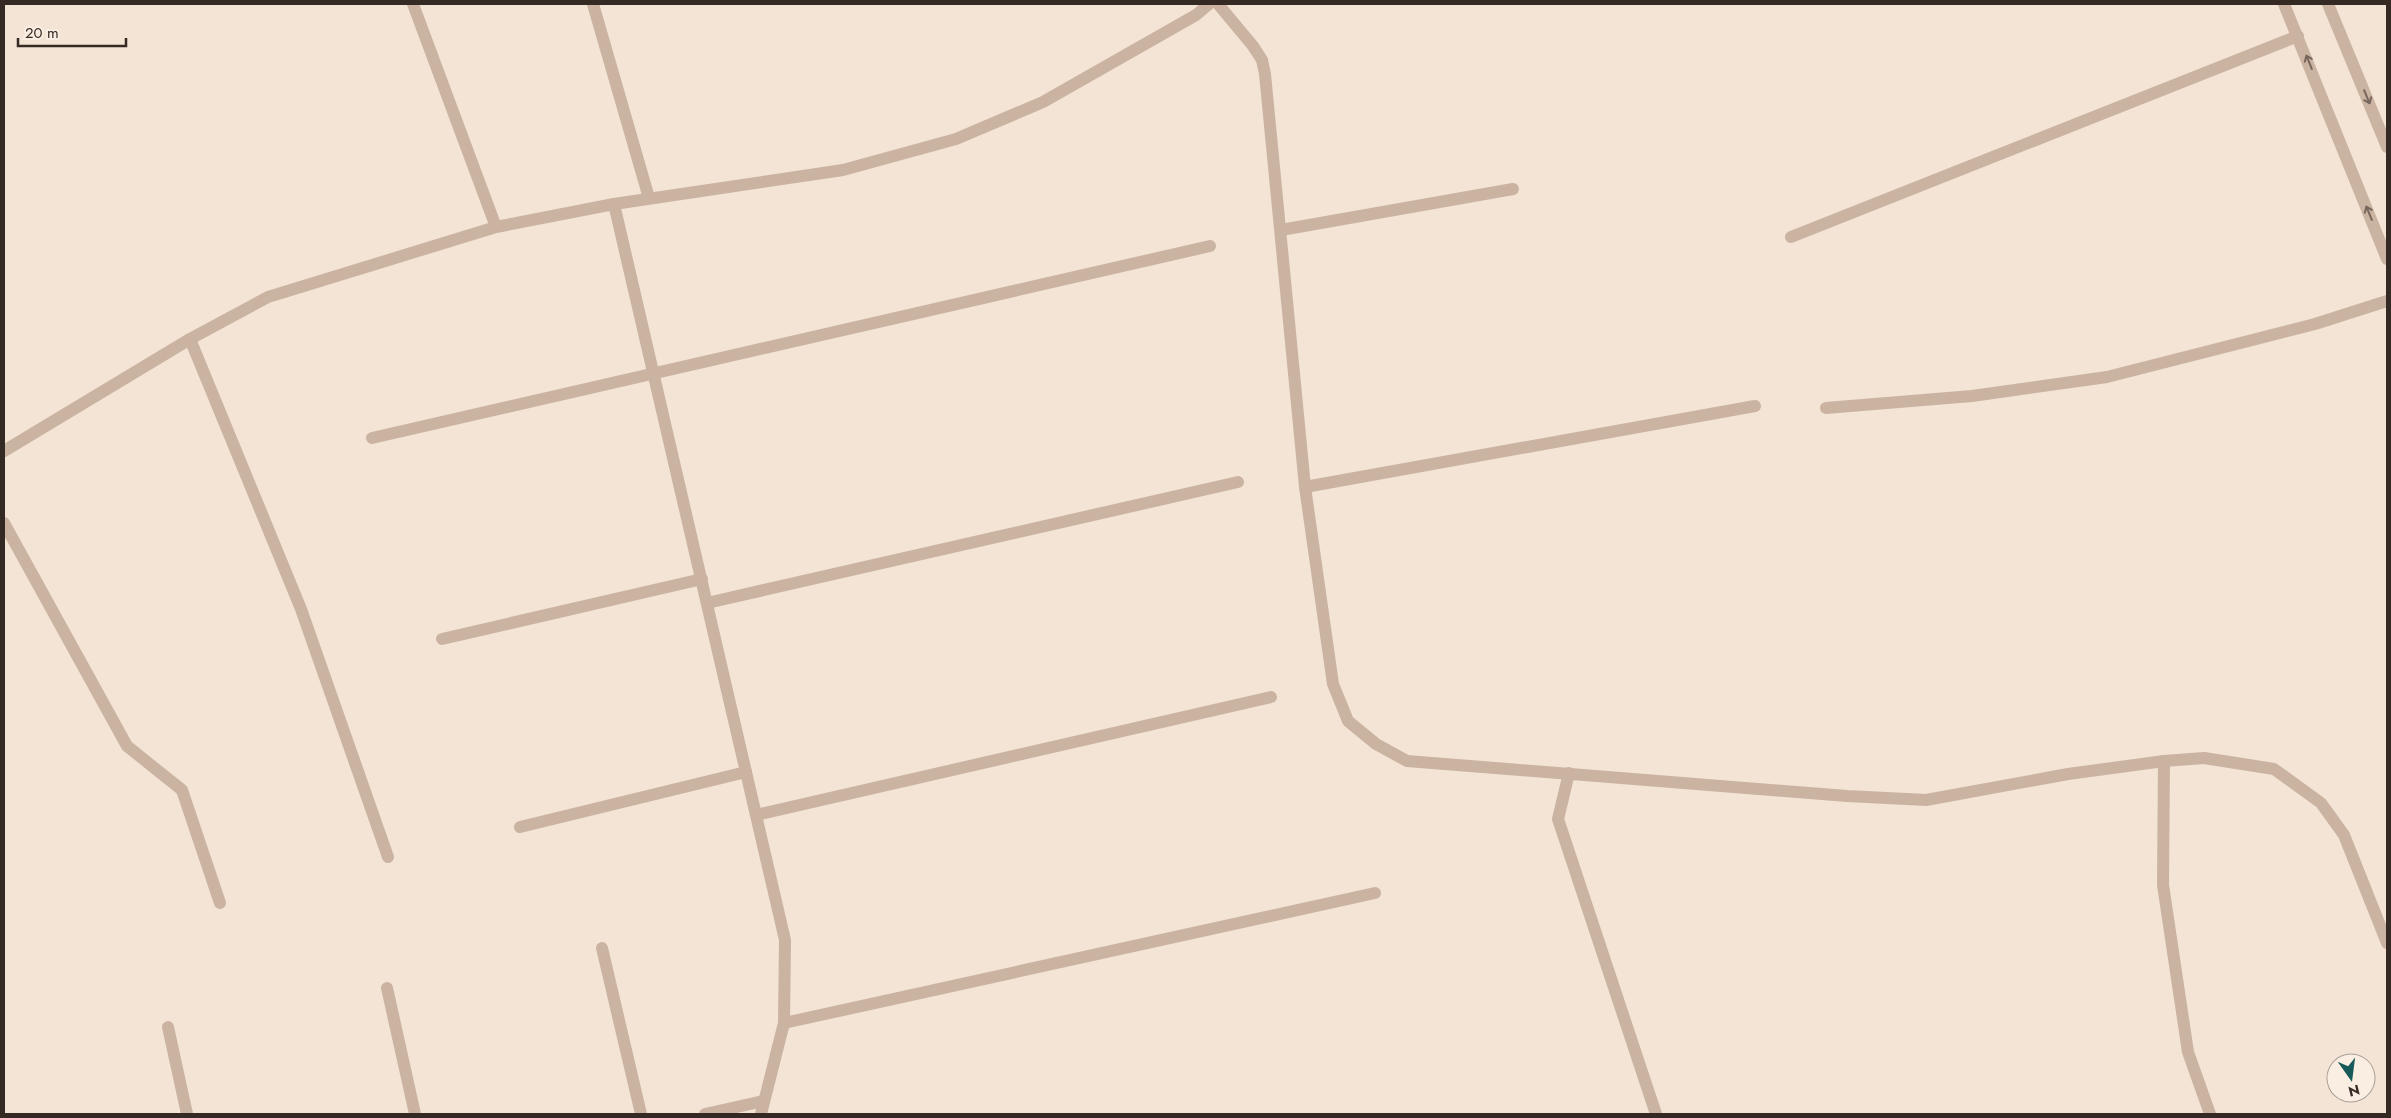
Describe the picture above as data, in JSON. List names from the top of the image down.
{
  "scale_bar": "20 m",
  "north": "bottom"
}
